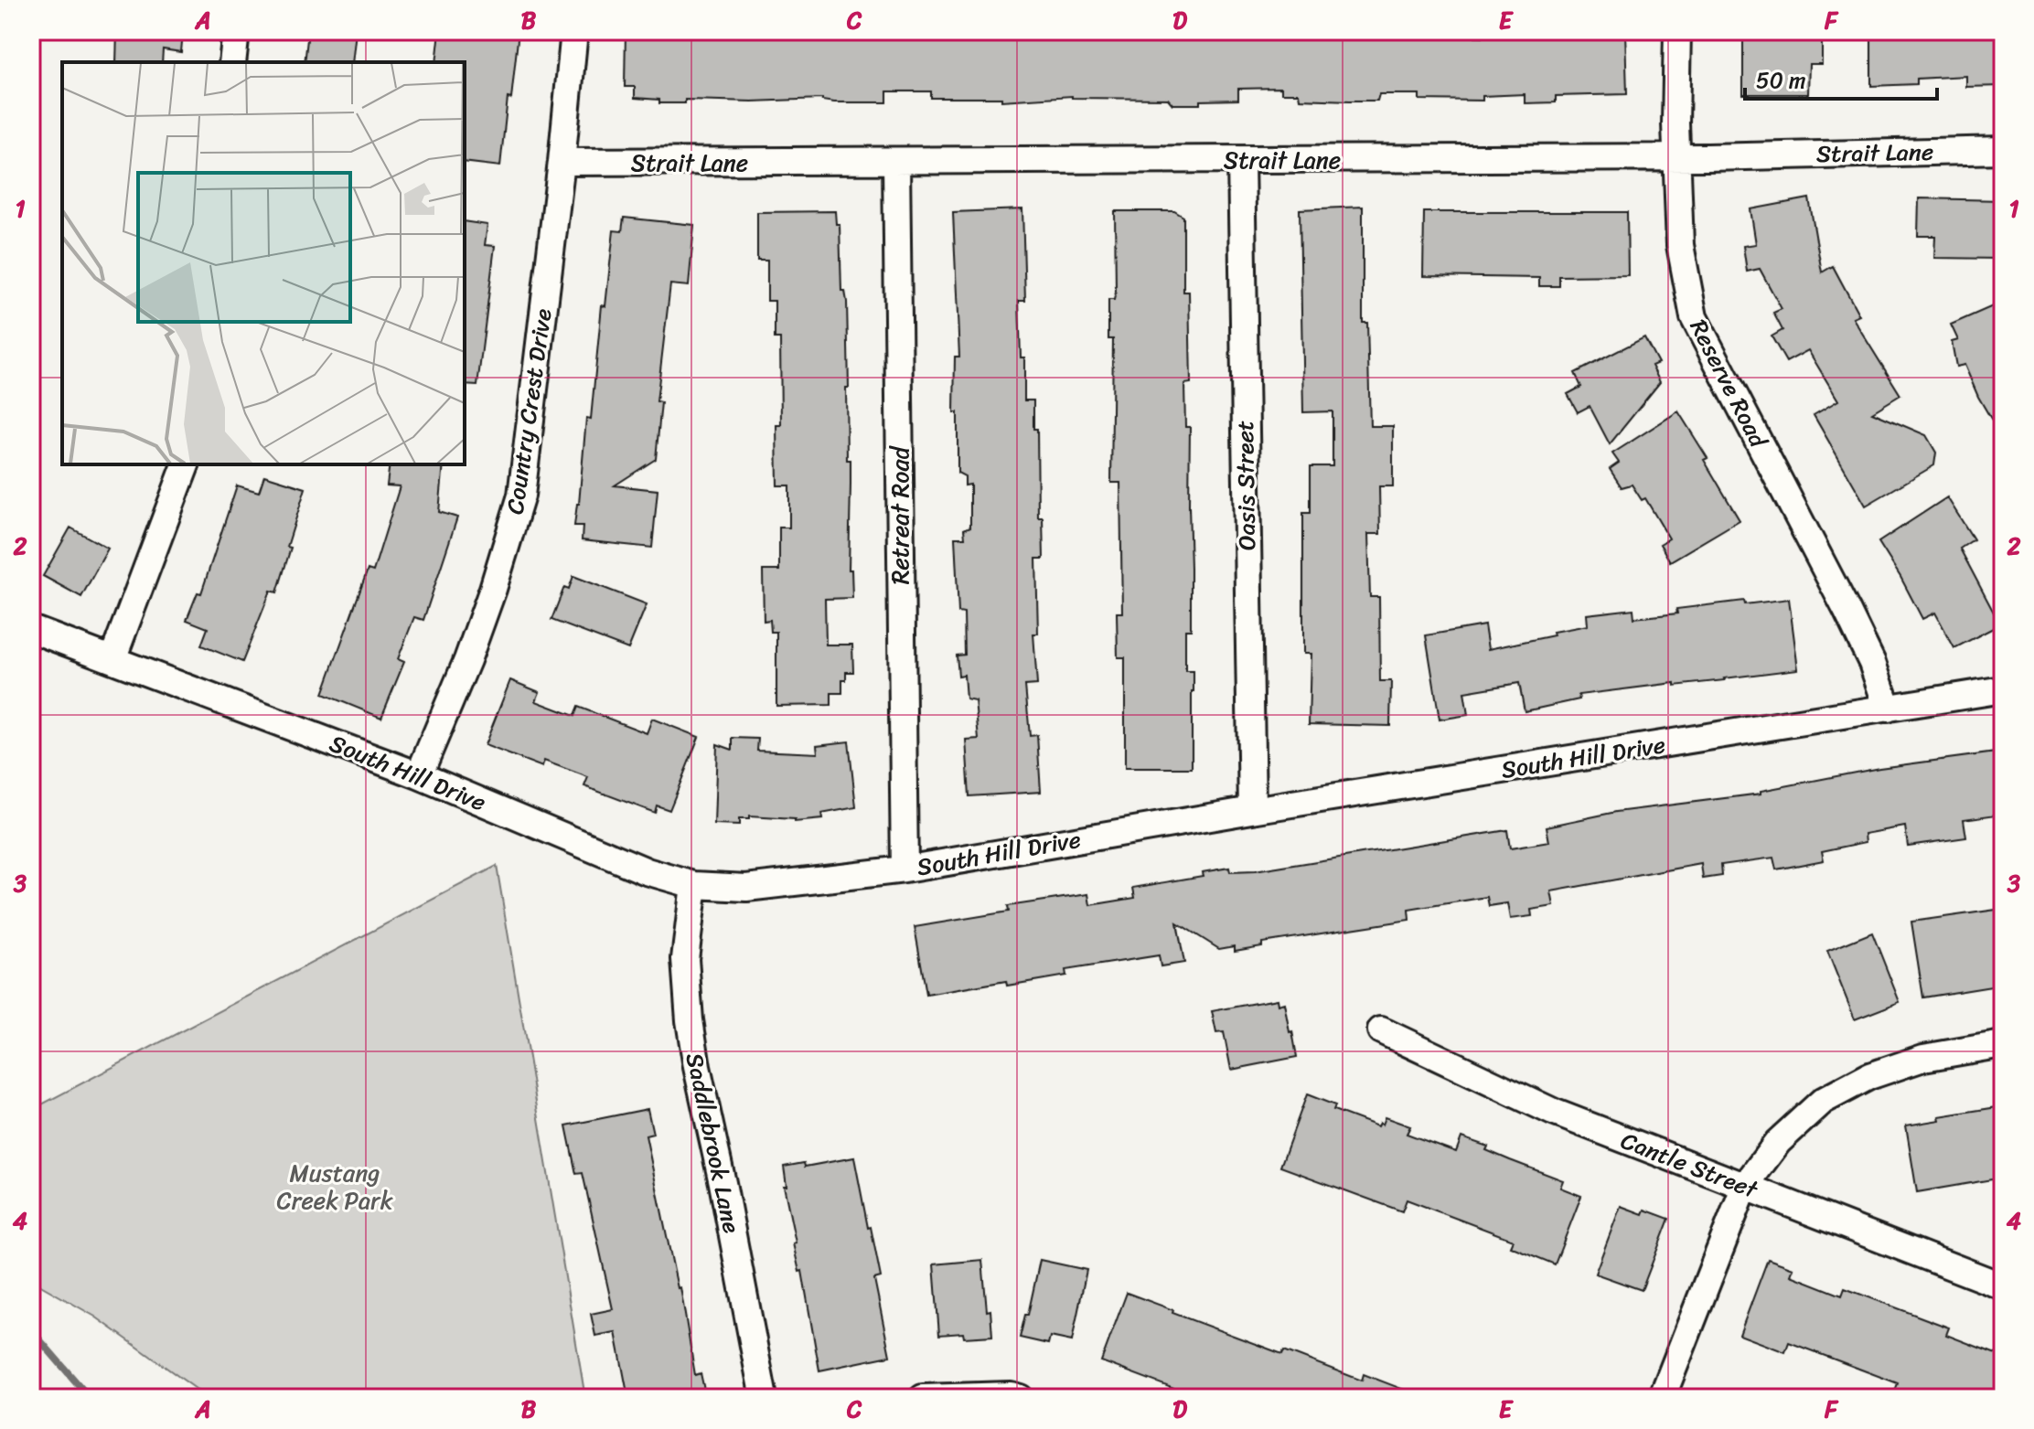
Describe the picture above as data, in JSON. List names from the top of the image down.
{
  "streets": {
    "street": [
      "Strait Lane",
      "Reserve Road",
      "Country Crest Drive",
      "Oasis Street",
      "Retreat Road",
      "South Hill Drive",
      "Saddlebrook Lane",
      "Cantle Street"
    ]
  },
  "crossings": [
    ["Strait Lane", "Reserve Road"],
    ["Strait Lane", "Country Crest Drive"],
    ["Strait Lane", "Oasis Street"],
    ["Strait Lane", "Retreat Road"],
    ["Reserve Road", "South Hill Drive"],
    ["Country Crest Drive", "South Hill Drive"],
    ["Oasis Street", "South Hill Drive"],
    ["Retreat Road", "South Hill Drive"],
    ["South Hill Drive", "Saddlebrook Lane"]
  ],
  "parks": ["Mustang Creek Park"],
  "scale_bar": "50 m",
  "grid": {
    "columns": [
      "A",
      "B",
      "C",
      "D",
      "E",
      "F"
    ],
    "rows": [
      "1",
      "2",
      "3",
      "4"
    ]
  }
}
